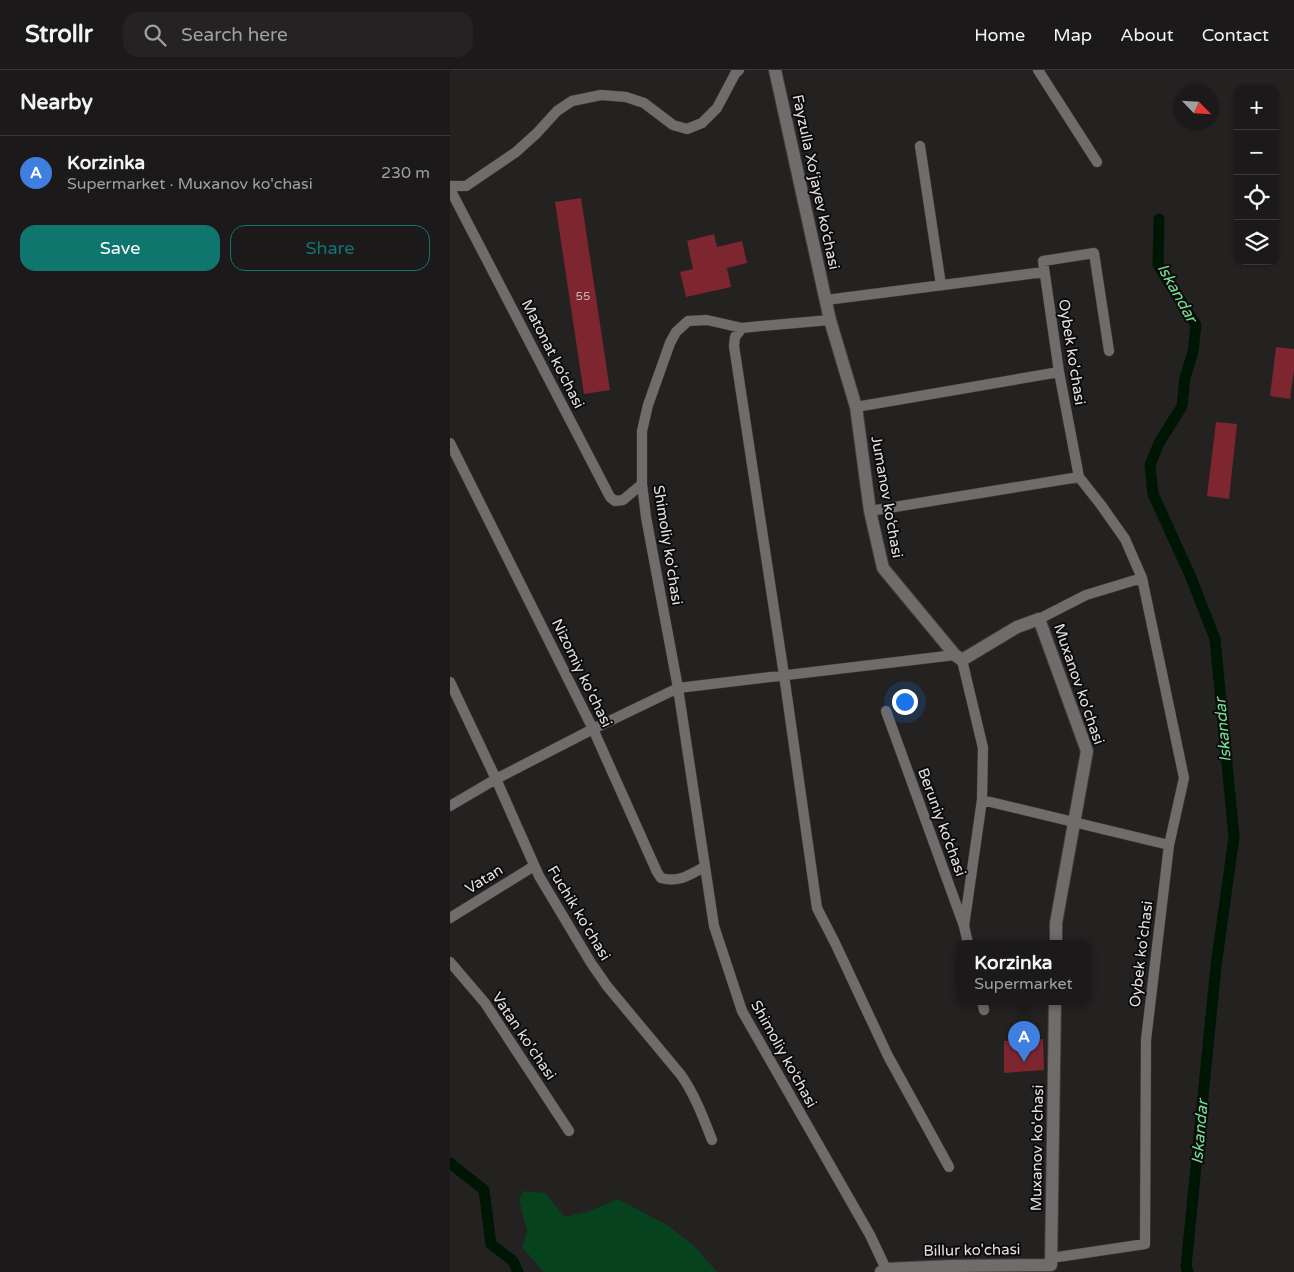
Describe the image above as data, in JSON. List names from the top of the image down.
{
  "streets": {
    "street": [
      "Fayzulla Xo‘jayev ko‘chasi",
      "Oybek ko'chasi",
      "Matonat ko‘chasi",
      "Jumanov ko‘chasi",
      "Shimoliy ko'chasi",
      "Nizomiy ko'chasi",
      "Muxanov ko'chasi",
      "Beruniy ko‘chasi",
      "Vatan",
      "Fuchik ko'chasi",
      "Vatan ko'chasi",
      "Shimoliy ko‘chasi",
      "Billur ko'chasi"
    ]
  },
  "crossings": [
    ["Fayzulla Xo‘jayev ko‘chasi", "Jumanov ko‘chasi"],
    ["Oybek ko'chasi", "Muxanov ko'chasi"],
    ["Oybek ko'chasi", "Billur ko'chasi"],
    ["Matonat ko‘chasi", "Shimoliy ko'chasi"],
    ["Jumanov ko‘chasi", "Shimoliy ko'chasi"],
    ["Jumanov ko‘chasi", "Muxanov ko'chasi"],
    ["Jumanov ko‘chasi", "Beruniy ko‘chasi"],
    ["Shimoliy ko'chasi", "Shimoliy ko‘chasi"],
    ["Nizomiy ko'chasi", "Shimoliy ko‘chasi"],
    ["Muxanov ko'chasi", "Billur ko'chasi"],
    ["Vatan", "Fuchik ko'chasi"],
    ["Shimoliy ko‘chasi", "Billur ko'chasi"]
  ],
  "water": ["Iskandar"],
  "house_numbers": ["55"],
  "north": "bottom right",
  "page": {
    "header": "Strollr",
    "search": "Search here",
    "nav": [
      "Home",
      "Map",
      "About",
      "Contact"
    ],
    "heading": "Nearby",
    "map_buttons": ["+", "−"],
    "list": [
      {
        "mark": "A",
        "name": "Korzinka",
        "note": "Supermarket · Muxanov ko'chasi",
        "value": "230 m"
      }
    ],
    "buttons": ["Save", "Share"],
    "popup": ["Korzinka", "Supermarket"],
    "pins": "A"
  }
}
